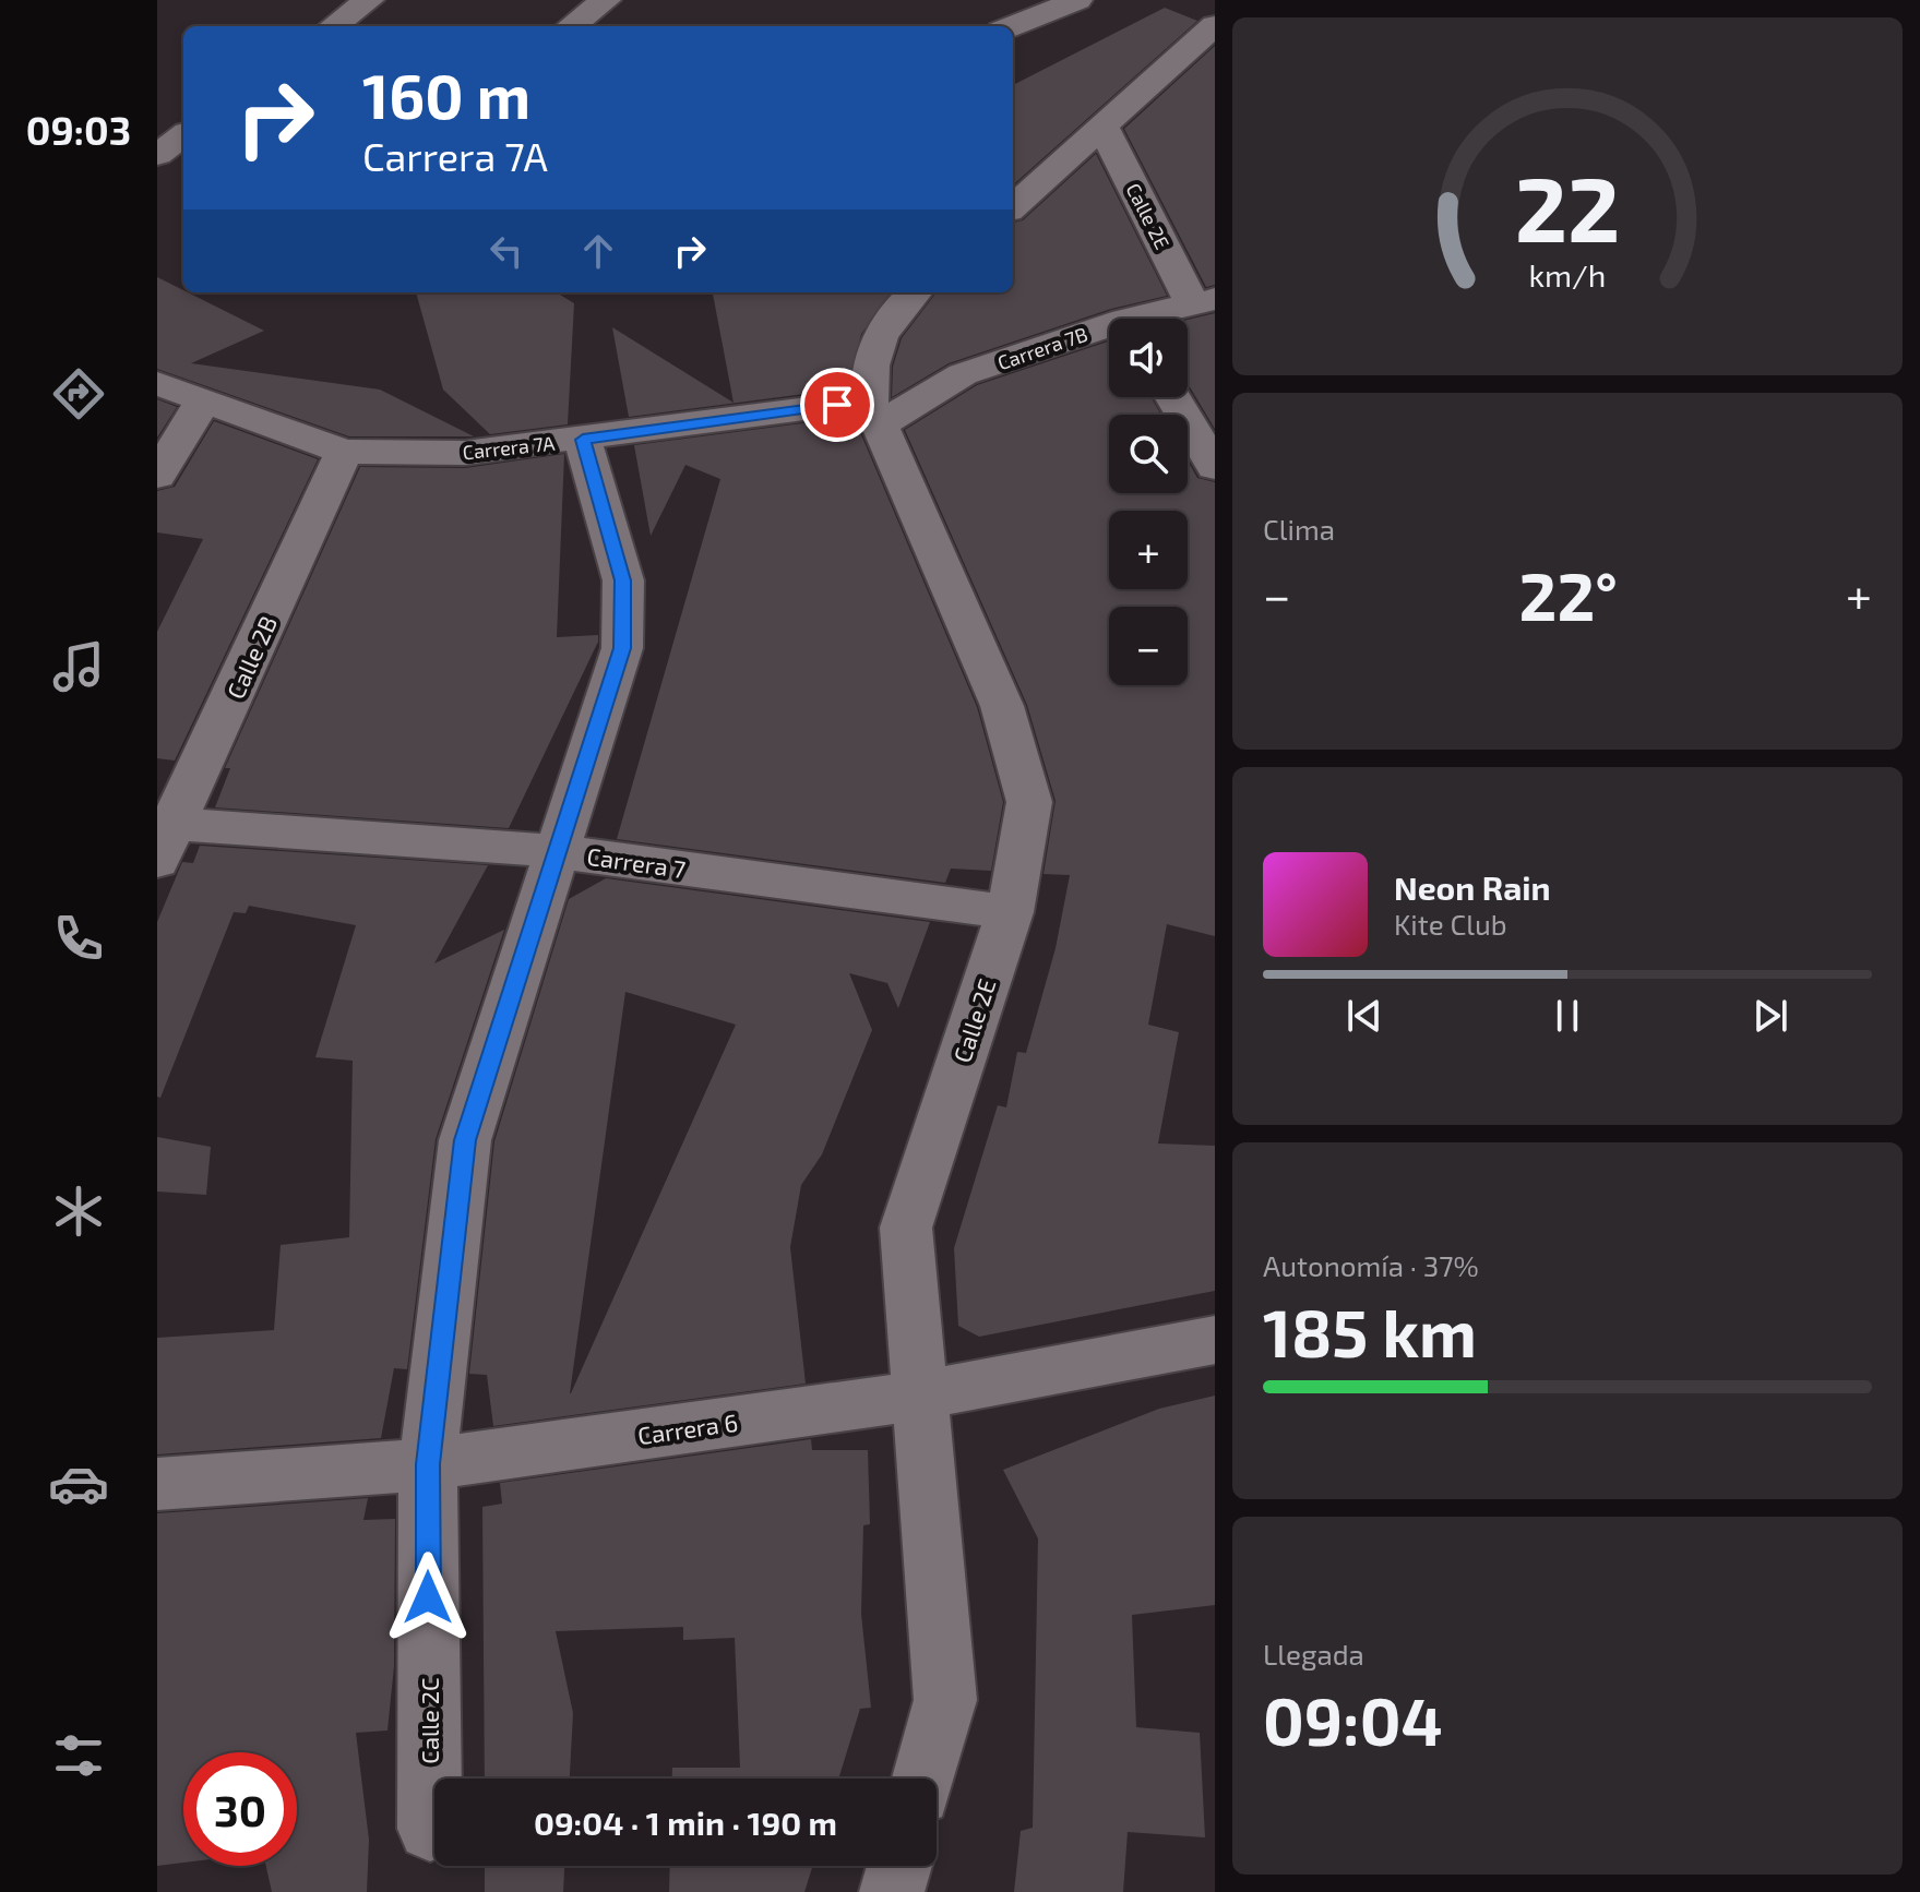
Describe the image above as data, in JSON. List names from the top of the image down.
{
  "streets": {
    "street": [
      "Calle 2E",
      "Carrera 7B",
      "Carrera 7A",
      "Calle 2B",
      "Carrera 7",
      "Carrera 6",
      "Calle 2C"
    ]
  },
  "crossings": [
    ["Calle 2E", "Carrera 7B"],
    ["Calle 2E", "Carrera 7A"],
    ["Calle 2E", "Carrera 7"],
    ["Calle 2E", "Carrera 6"],
    ["Carrera 7B", "Carrera 7A"],
    ["Carrera 7A", "Calle 2B"],
    ["Carrera 7A", "Calle 2C"],
    ["Calle 2B", "Carrera 7"],
    ["Carrera 7", "Calle 2C"],
    ["Carrera 6", "Calle 2C"]
  ],
  "page": {
    "tabs": "09:03",
    "turn": ["160 m", "Carrera 7A"],
    "map_buttons": ["+", "−"],
    "tile": [
      "Clima",
      ["Autonomía · 37%", "185 km"],
      ["Llegada", "09:04"]
    ],
    "heat": ["−", "22°", "+"],
    "song": ["Neon Rain", "Kite Club"],
    "limit": "30",
    "trip": "09:04 · 1 min · 190 m",
    "gauge": ["22", "km/h"]
  }
}
